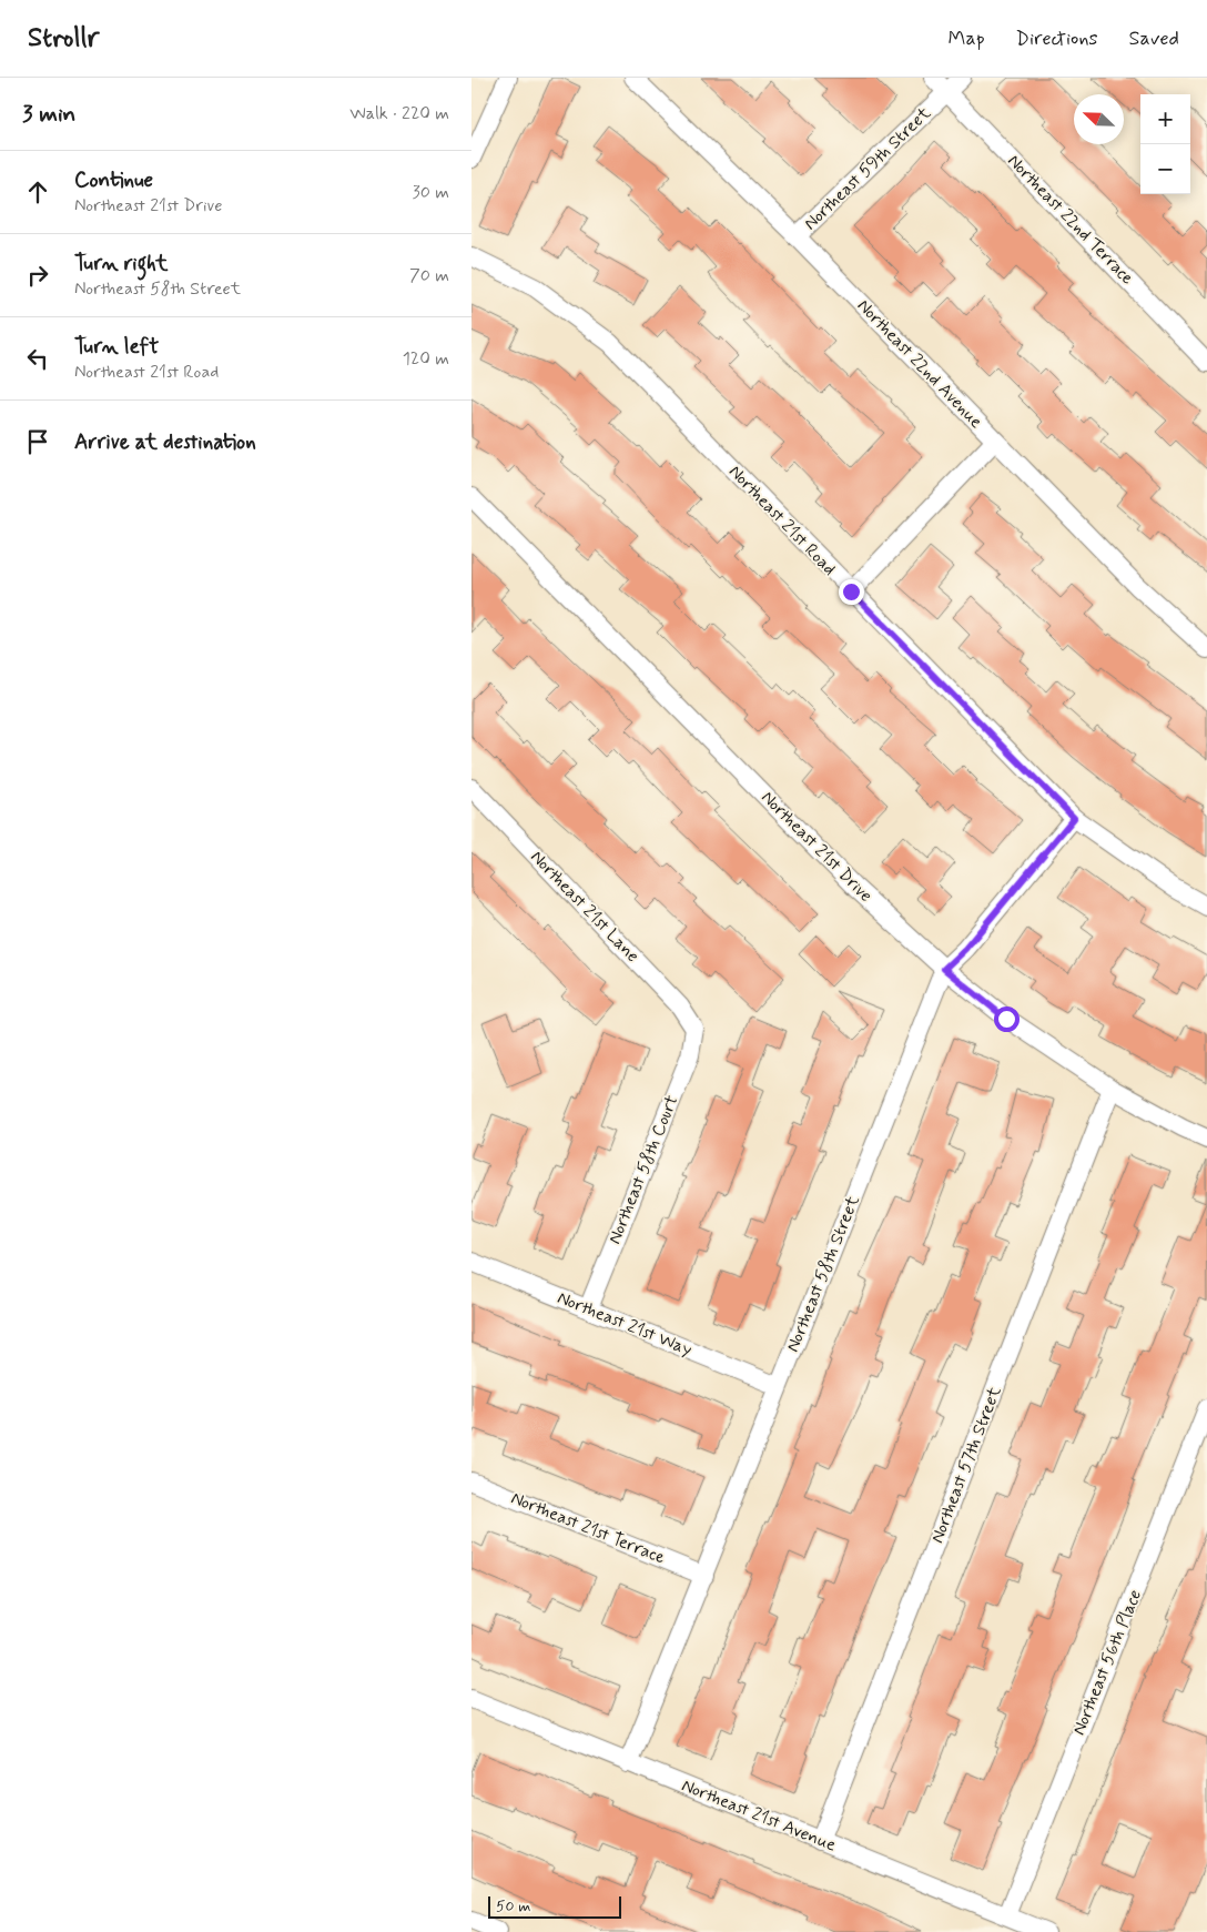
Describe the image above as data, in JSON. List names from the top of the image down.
{
  "streets": {
    "street": [
      "Northeast 59th Street",
      "Northeast 22nd Terrace",
      "Northeast 22nd Avenue",
      "Northeast 21st Road",
      "Northeast 21st Drive",
      "Northeast 21st Lane",
      "Northeast 58th Court",
      "Northeast 58th Street",
      "Northeast 21st Way",
      "Northeast 57th Street",
      "Northeast 21st Terrace",
      "Northeast 56th Place",
      "Northeast 21st Avenue"
    ]
  },
  "crossings": [
    ["Northeast 59th Street", "Northeast 22nd Terrace"],
    ["Northeast 59th Street", "Northeast 22nd Avenue"],
    ["Northeast 21st Road", "Northeast 58th Street"],
    ["Northeast 21st Drive", "Northeast 58th Street"],
    ["Northeast 21st Drive", "Northeast 57th Street"],
    ["Northeast 21st Lane", "Northeast 58th Court"],
    ["Northeast 58th Court", "Northeast 21st Way"],
    ["Northeast 58th Street", "Northeast 21st Way"],
    ["Northeast 58th Street", "Northeast 21st Terrace"],
    ["Northeast 58th Street", "Northeast 21st Avenue"],
    ["Northeast 57th Street", "Northeast 21st Avenue"],
    ["Northeast 56th Place", "Northeast 21st Avenue"]
  ],
  "scale_bar": "50 m",
  "north": "top left",
  "page": {
    "header": "Strollr",
    "nav": ["Map", "Directions", "Saved"],
    "heading": ["3 min", "Walk · 220 m"],
    "map_buttons": ["+", "−"],
    "list": [
      ["Continue", "Northeast 21st Drive", "30 m"],
      ["Turn right", "Northeast 58th Street", "70 m"],
      ["Turn left", "Northeast 21st Road", "120 m"],
      "Arrive at destination"
    ],
    "scale": "50 m"
  }
}
